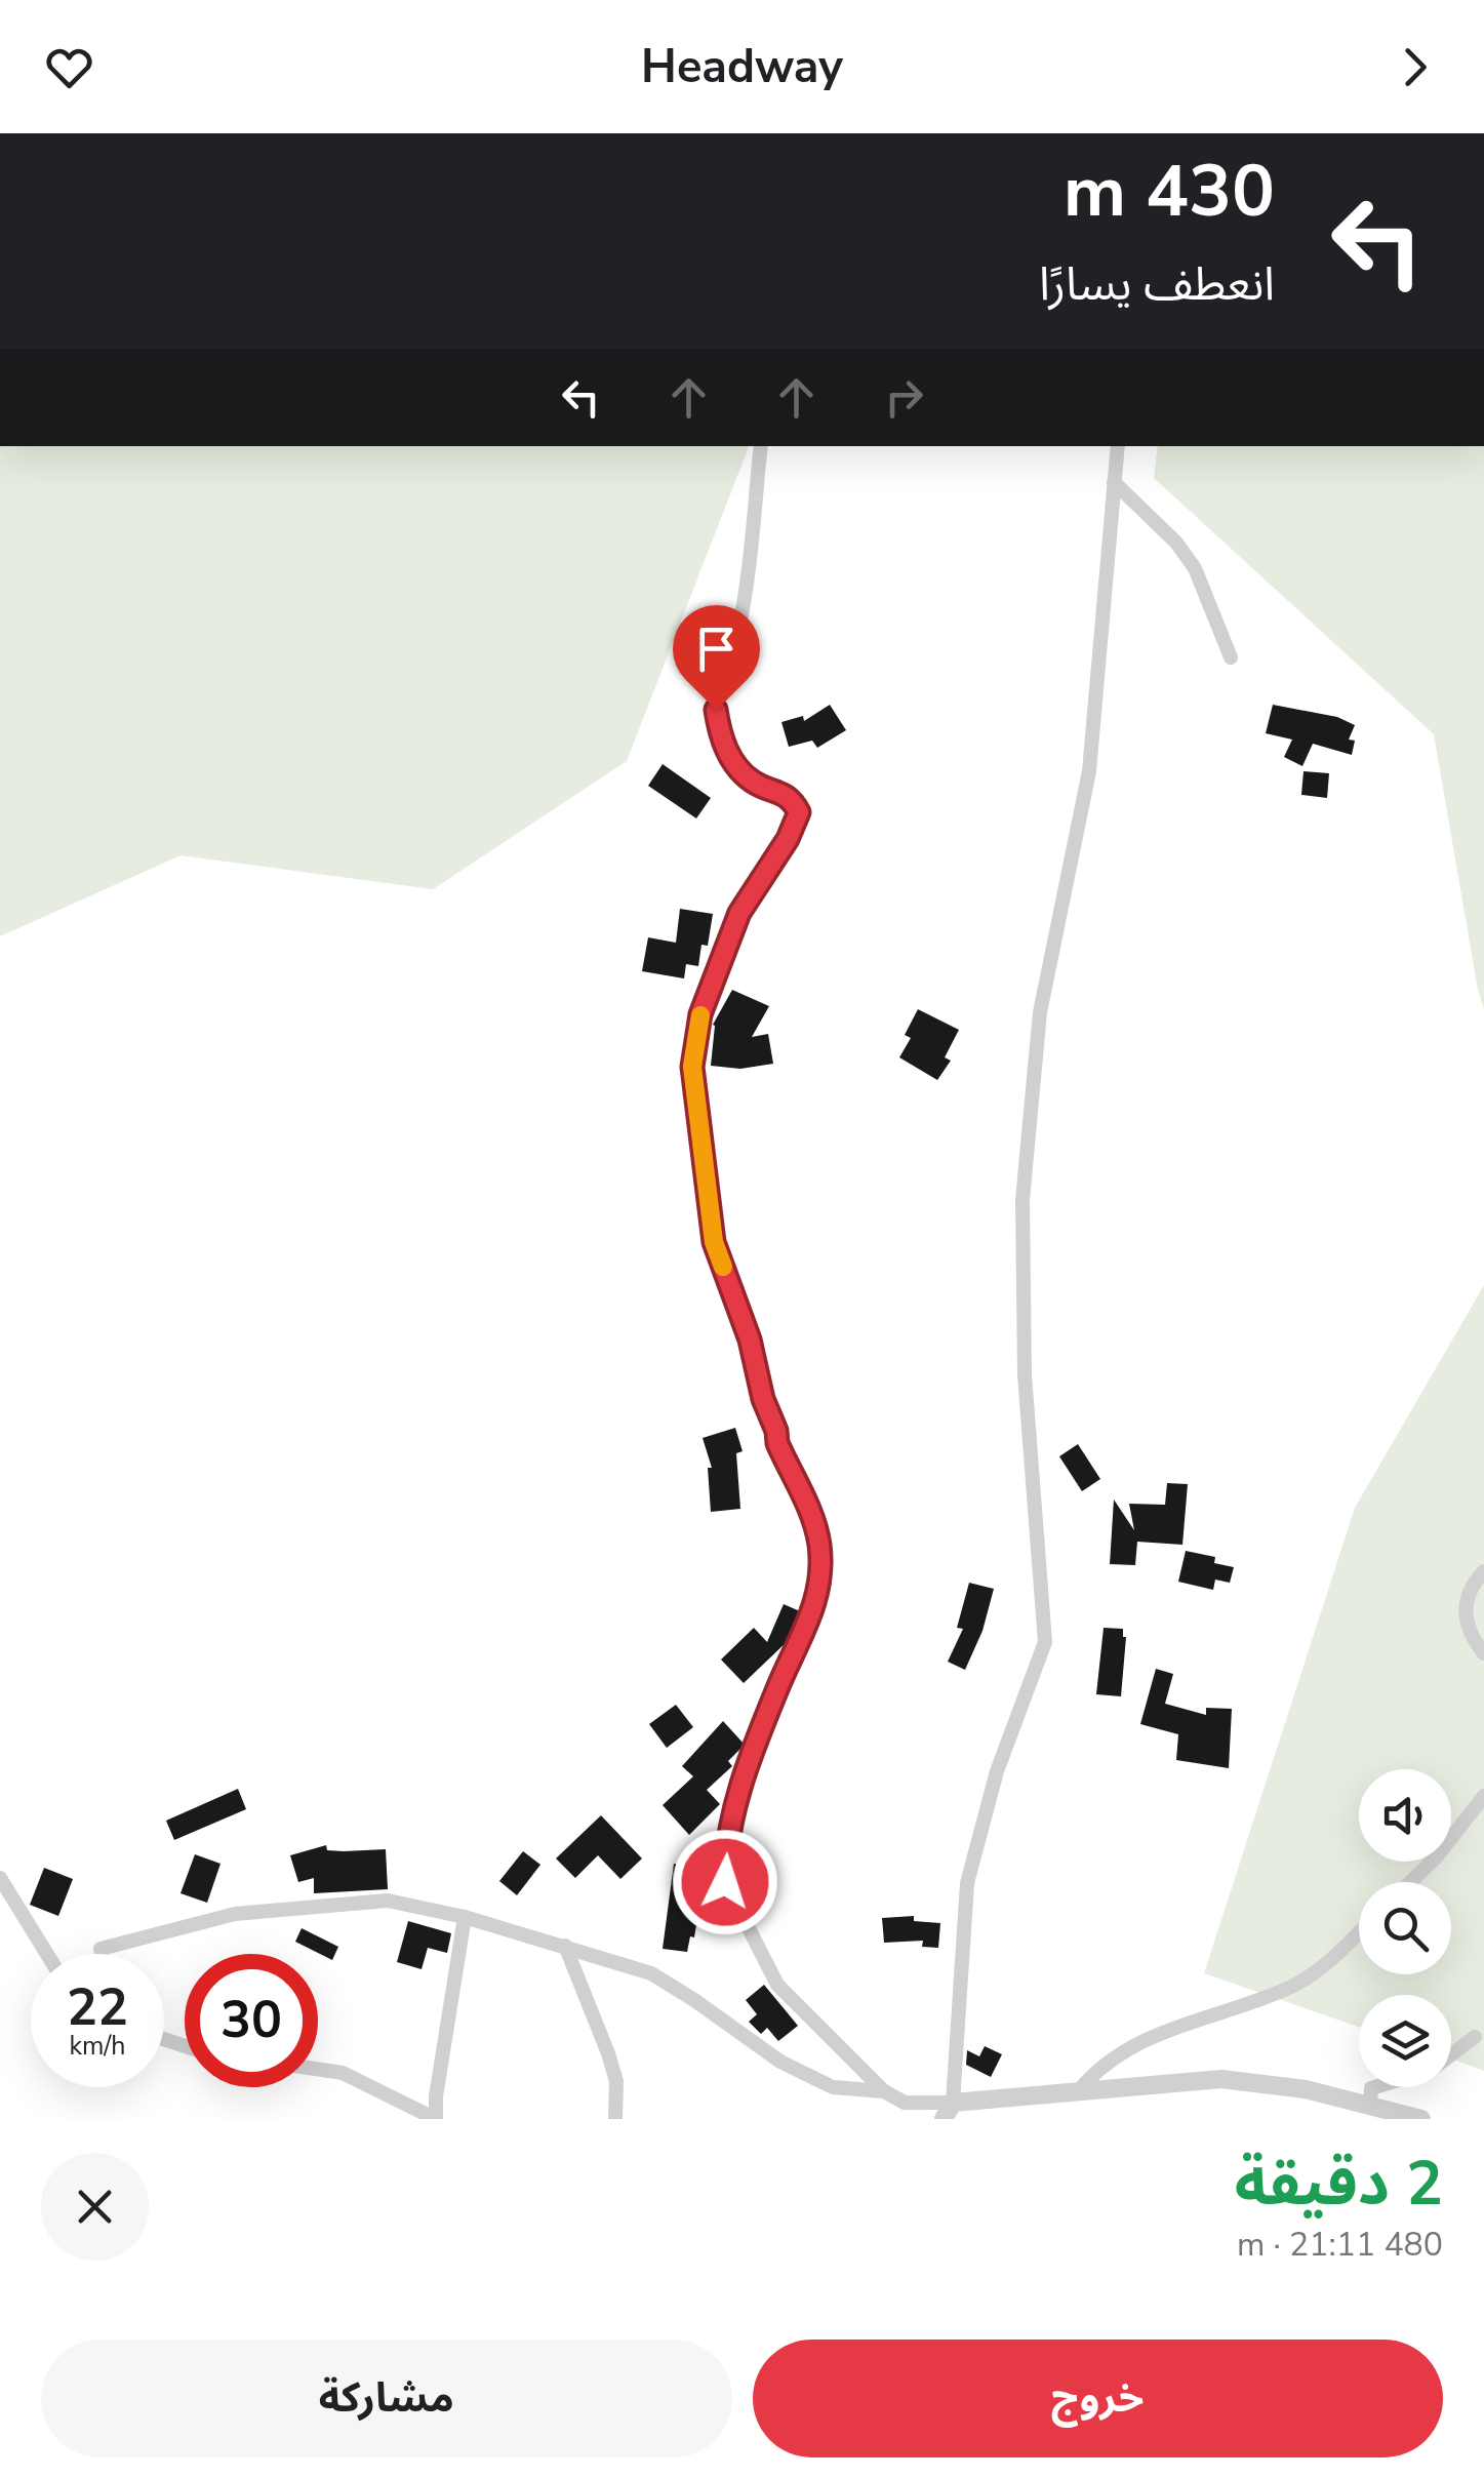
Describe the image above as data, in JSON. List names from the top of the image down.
{
  "page": {
    "header": "Headway",
    "turn": ["430 m", "انعطف يسارًا"],
    "speed": "22 km/h",
    "limit": "30",
    "heading": ["2 دقيقة", "480 m · 21:11"],
    "buttons": ["خروج", "مشاركة"]
  }
}
